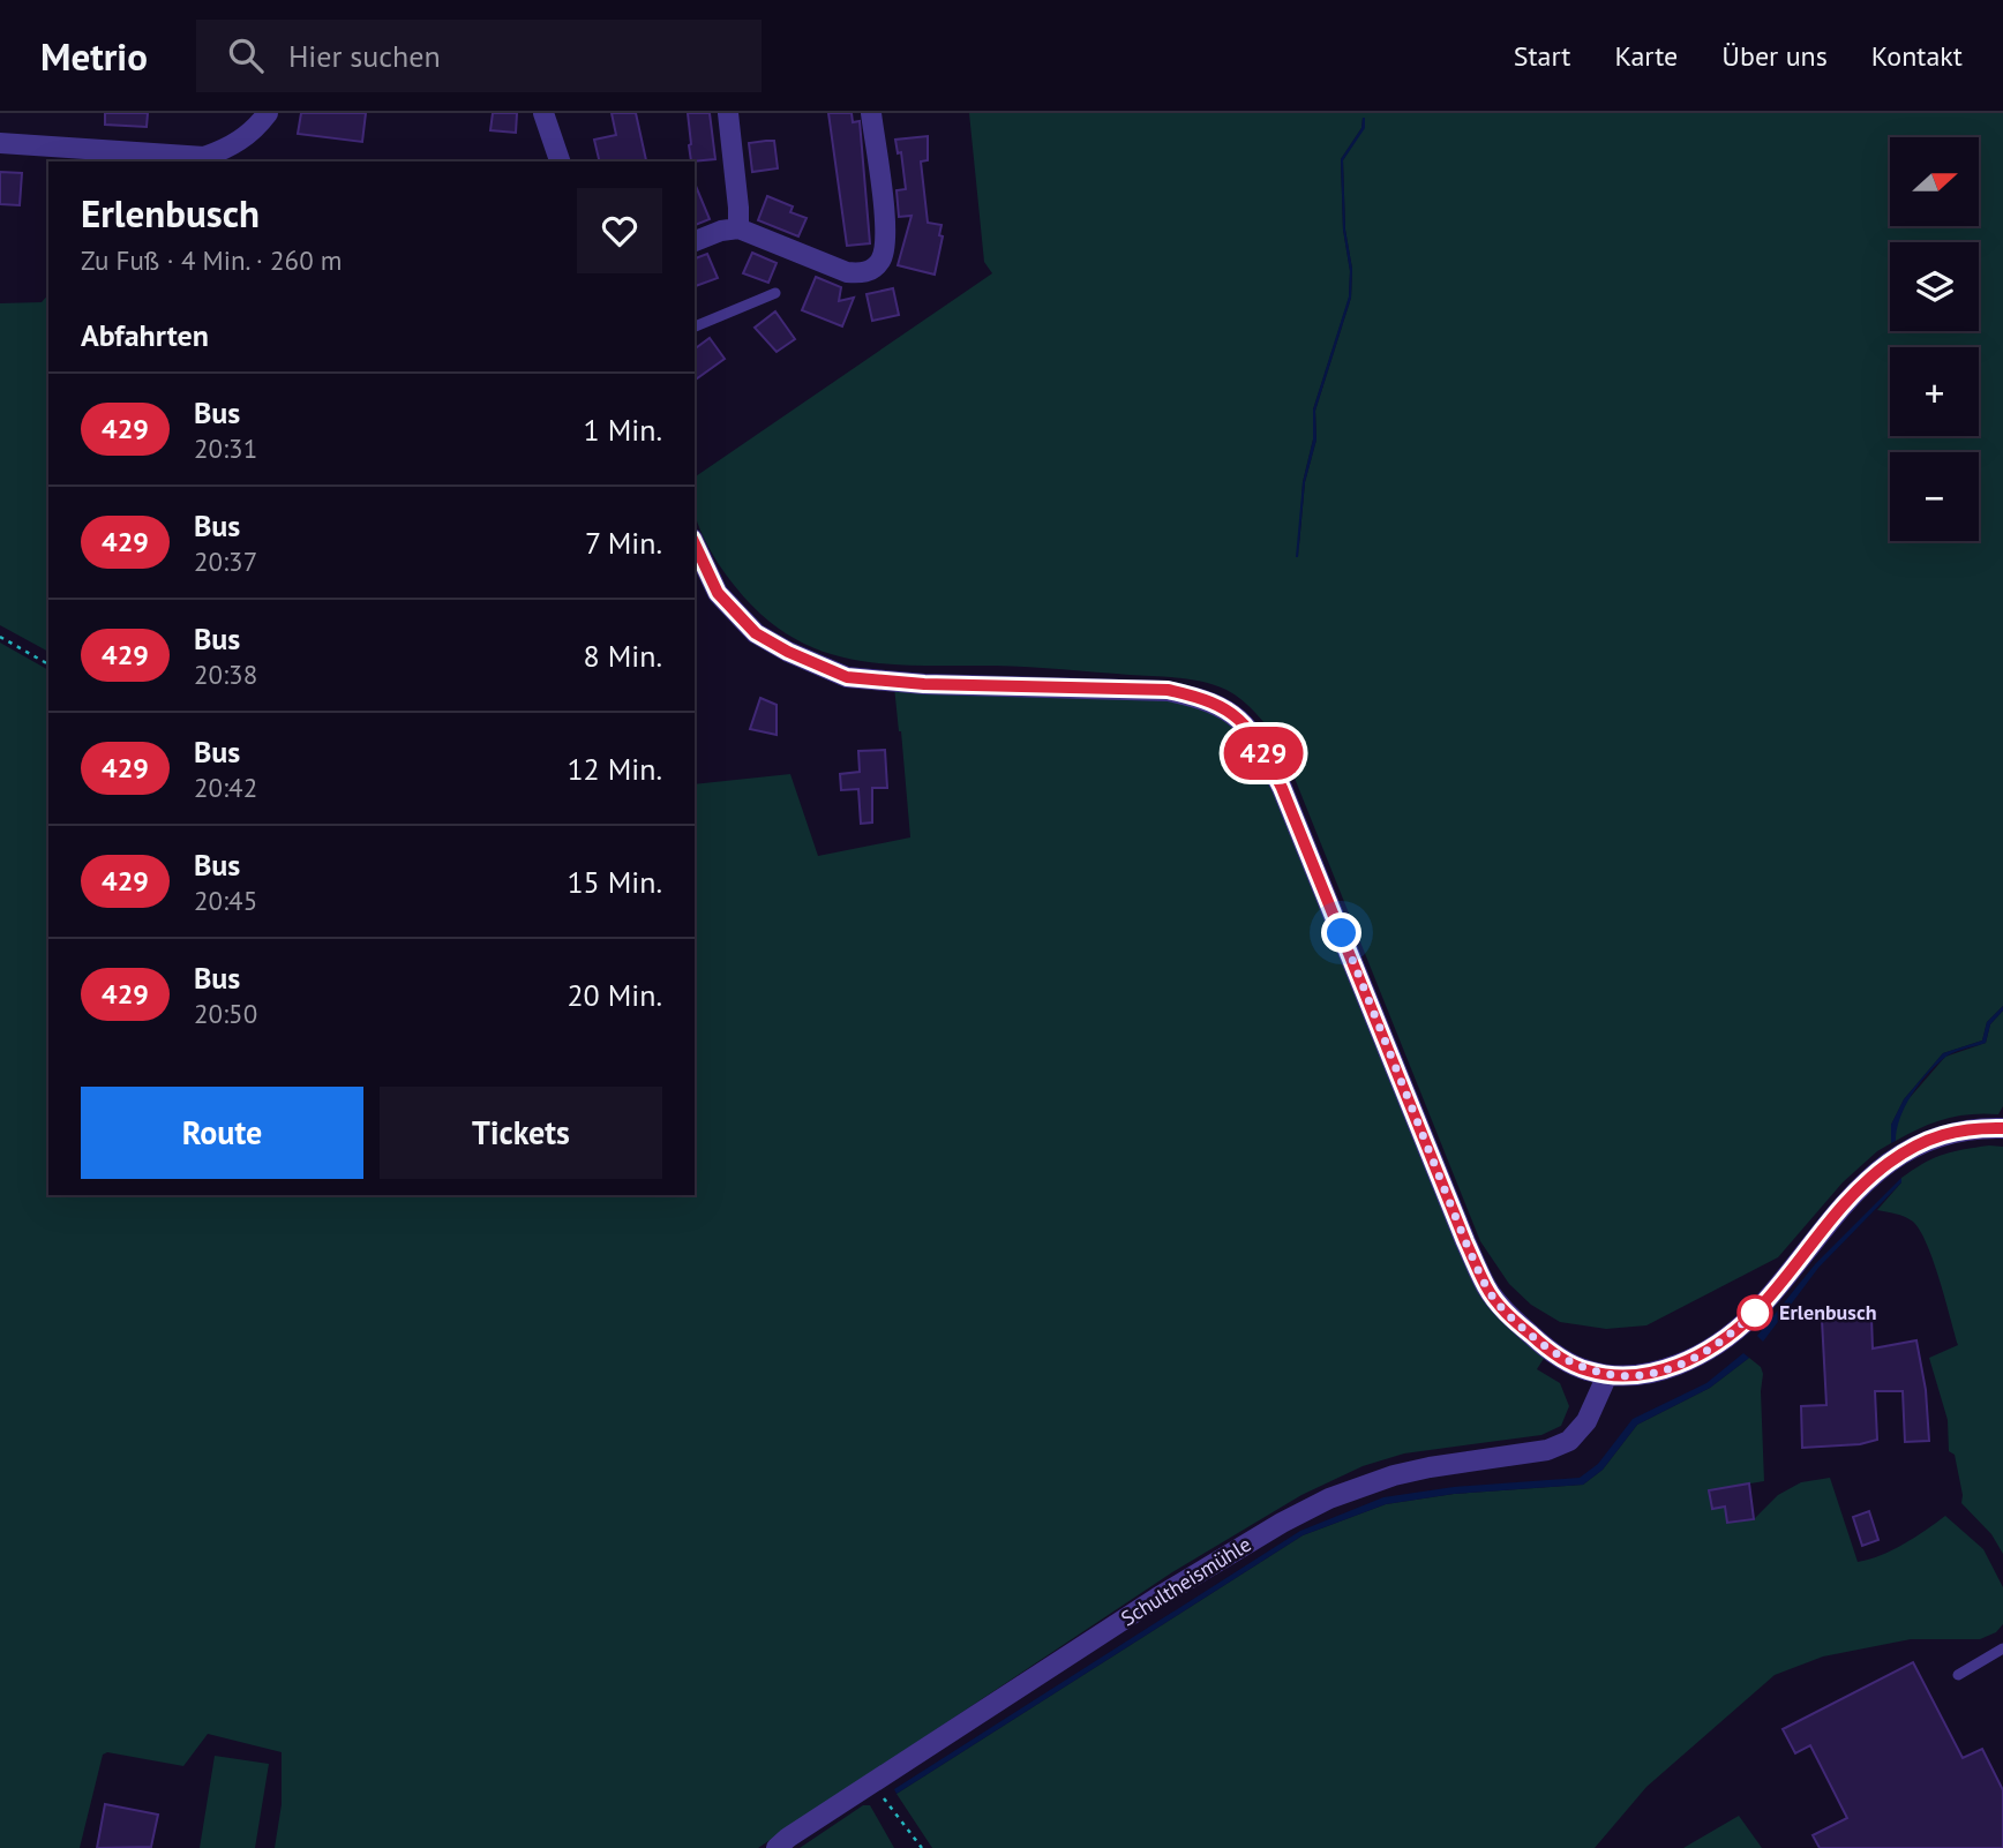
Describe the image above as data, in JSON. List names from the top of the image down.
{
  "streets": {
    "street": ["Schultheismühle"]
  },
  "places": ["Erlenbusch"],
  "lines": ["bus line 429"],
  "north": "right",
  "page": {
    "header": "Metrio",
    "search": "Hier suchen",
    "nav": [
      "Start",
      "Karte",
      "Über uns",
      "Kontakt"
    ],
    "on_map": "429",
    "map_buttons": ["+", "−"],
    "heading": [
      ["Erlenbusch", "Zu Fuß · 4 Min. · 260 m"],
      "Abfahrten"
    ],
    "list": [
      {
        "mark": "429",
        "name": "Bus",
        "note": "20:31",
        "value": "1 Min."
      },
      {
        "mark": "429",
        "name": "Bus",
        "note": "20:37",
        "value": "7 Min."
      },
      {
        "mark": "429",
        "name": "Bus",
        "note": "20:38",
        "value": "8 Min."
      },
      {
        "mark": "429",
        "name": "Bus",
        "note": "20:42",
        "value": "12 Min."
      },
      {
        "mark": "429",
        "name": "Bus",
        "note": "20:45",
        "value": "15 Min."
      },
      {
        "mark": "429",
        "name": "Bus",
        "note": "20:50",
        "value": "20 Min."
      }
    ],
    "buttons": ["Route", "Tickets"]
  }
}
